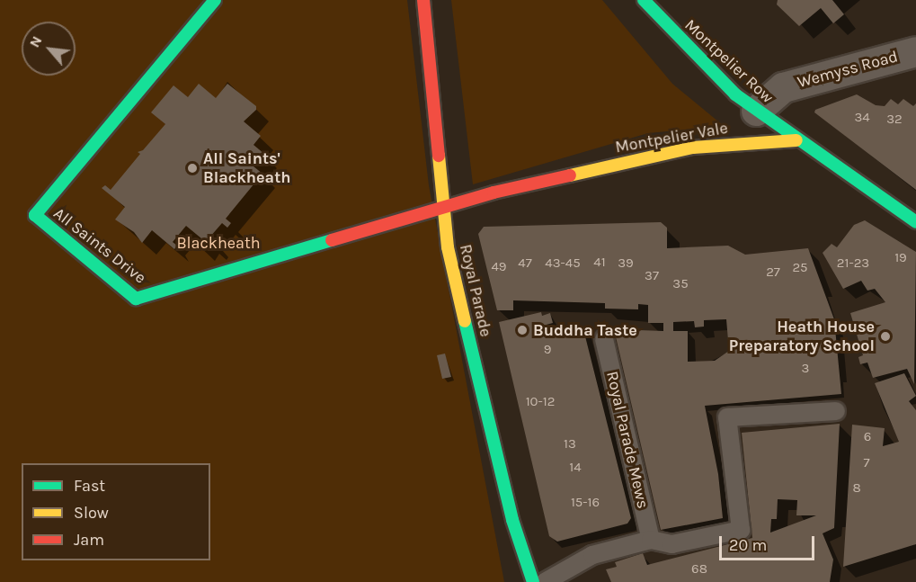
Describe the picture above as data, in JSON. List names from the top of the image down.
{
  "streets": {
    "street": [
      "Montpelier Row",
      "Wemyss Road",
      "Montpelier Vale",
      "All Saints Drive",
      "Royal Parade"
    ],
    "lane": ["Royal Parade Mews"]
  },
  "crossings": [
    ["Montpelier Row", "Wemyss Road"],
    ["Montpelier Row", "Montpelier Vale"],
    ["Montpelier Vale", "All Saints Drive"],
    ["Montpelier Vale", "Royal Parade"],
    ["All Saints Drive", "Royal Parade"]
  ],
  "parks": ["Blackheath"],
  "places": ["All Saints' Blackheath", "Buddha Taste", "Heath House Preparatory School"],
  "house_numbers": [
    "34",
    "32",
    "19",
    "41",
    "47",
    "43-45",
    "39",
    "21-23",
    "49",
    "25",
    "27",
    "37",
    "35",
    "9",
    "3",
    "10-12",
    "6",
    "13",
    "7",
    "14",
    "8",
    "15-16",
    "68"
  ],
  "legend": ["Fast", "Slow", "Jam"],
  "scale_bar": "20 m",
  "north": "top left"
}
